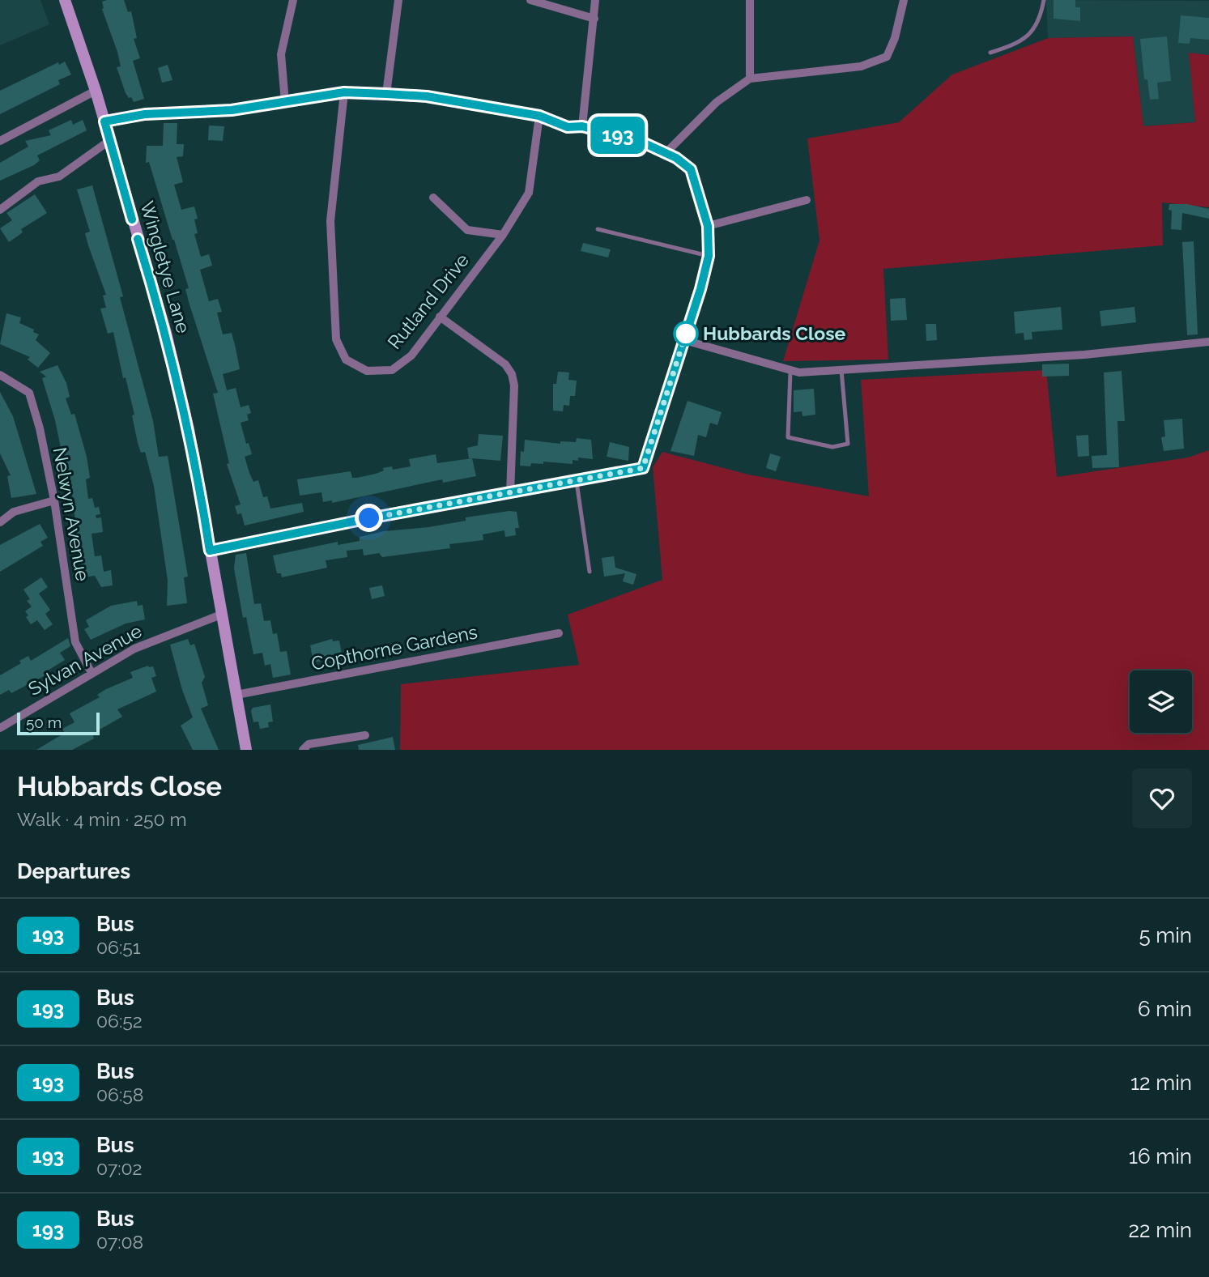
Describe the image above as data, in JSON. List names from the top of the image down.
{
  "streets": {
    "street": [
      "Wingletye Lane",
      "Rutland Drive",
      "Nelwyn Avenue",
      "Copthorne Gardens",
      "Sylvan Avenue"
    ]
  },
  "crossings": [
    ["Wingletye Lane", "Copthorne Gardens"],
    ["Wingletye Lane", "Sylvan Avenue"],
    ["Nelwyn Avenue", "Sylvan Avenue"]
  ],
  "places": ["Hubbards Close"],
  "lines": ["bus line 193"],
  "scale_bar": "50 m",
  "page": {
    "on_map": "193",
    "scale": "50 m",
    "heading": [
      ["Hubbards Close", "Walk · 4 min · 250 m"],
      "Departures"
    ],
    "list": [
      {
        "mark": "193",
        "name": "Bus",
        "note": "06:51",
        "value": "5 min"
      },
      {
        "mark": "193",
        "name": "Bus",
        "note": "06:52",
        "value": "6 min"
      },
      {
        "mark": "193",
        "name": "Bus",
        "note": "06:58",
        "value": "12 min"
      },
      {
        "mark": "193",
        "name": "Bus",
        "note": "07:02",
        "value": "16 min"
      },
      {
        "mark": "193",
        "name": "Bus",
        "note": "07:08",
        "value": "22 min"
      }
    ]
  }
}
